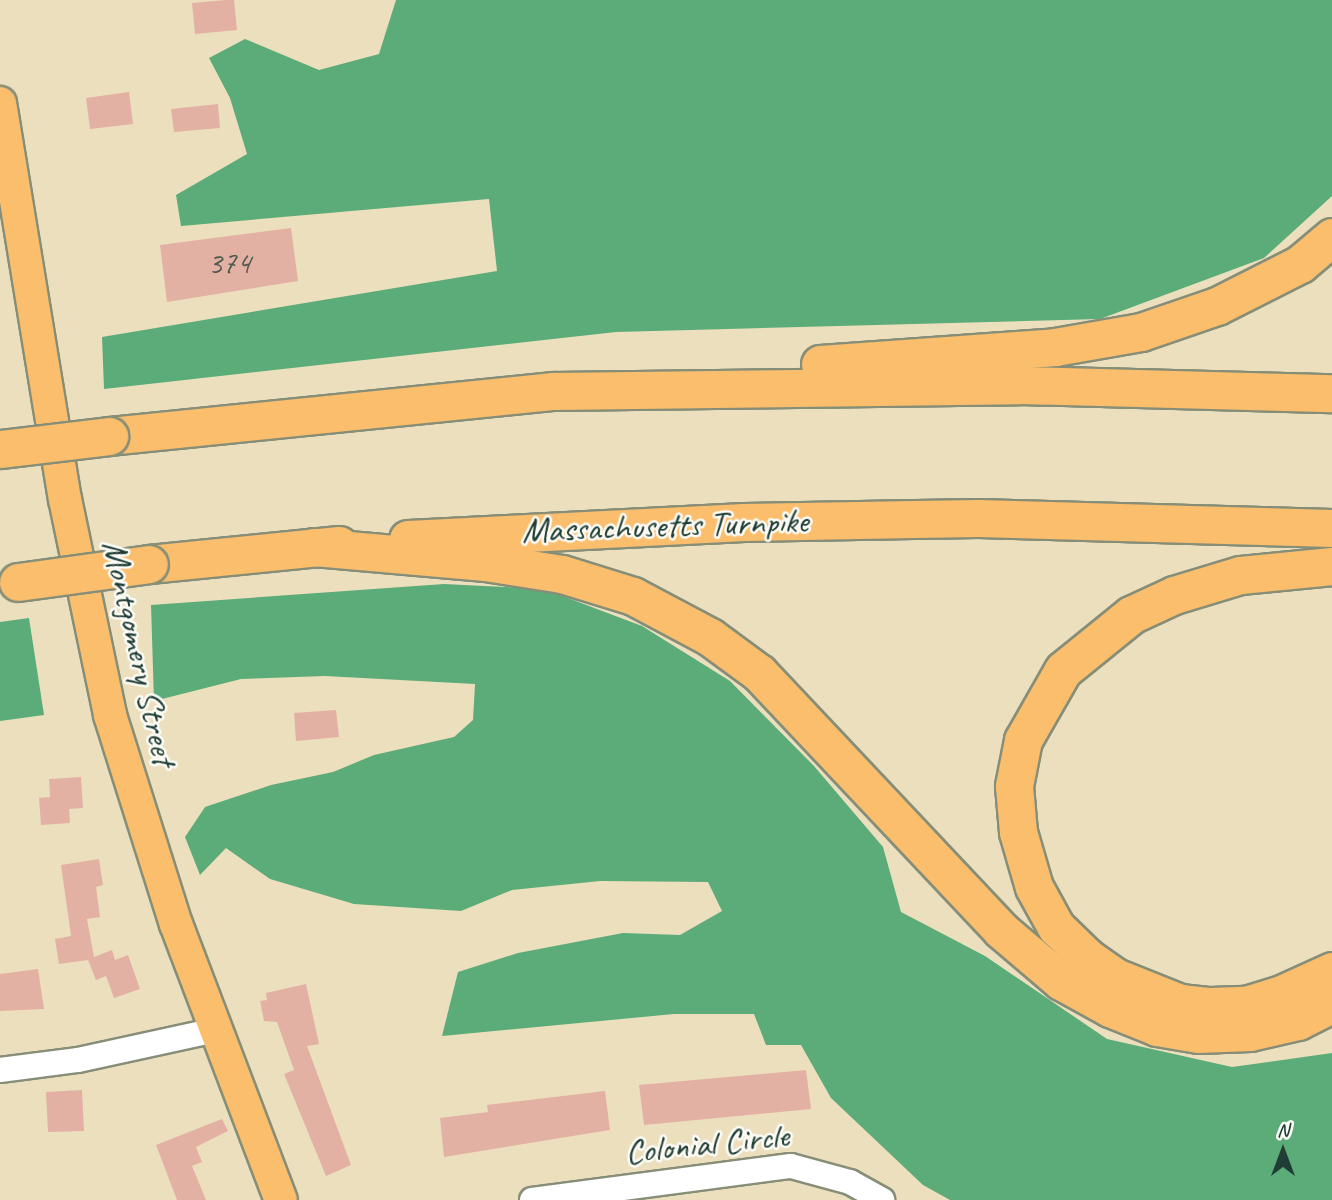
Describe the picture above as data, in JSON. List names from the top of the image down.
{
  "streets": {
    "highway": ["Massachusetts Turnpike"],
    "main road": ["Montgomery Street"],
    "street": ["Colonial Circle"]
  },
  "house_numbers": ["374"],
  "north": "top"
}
